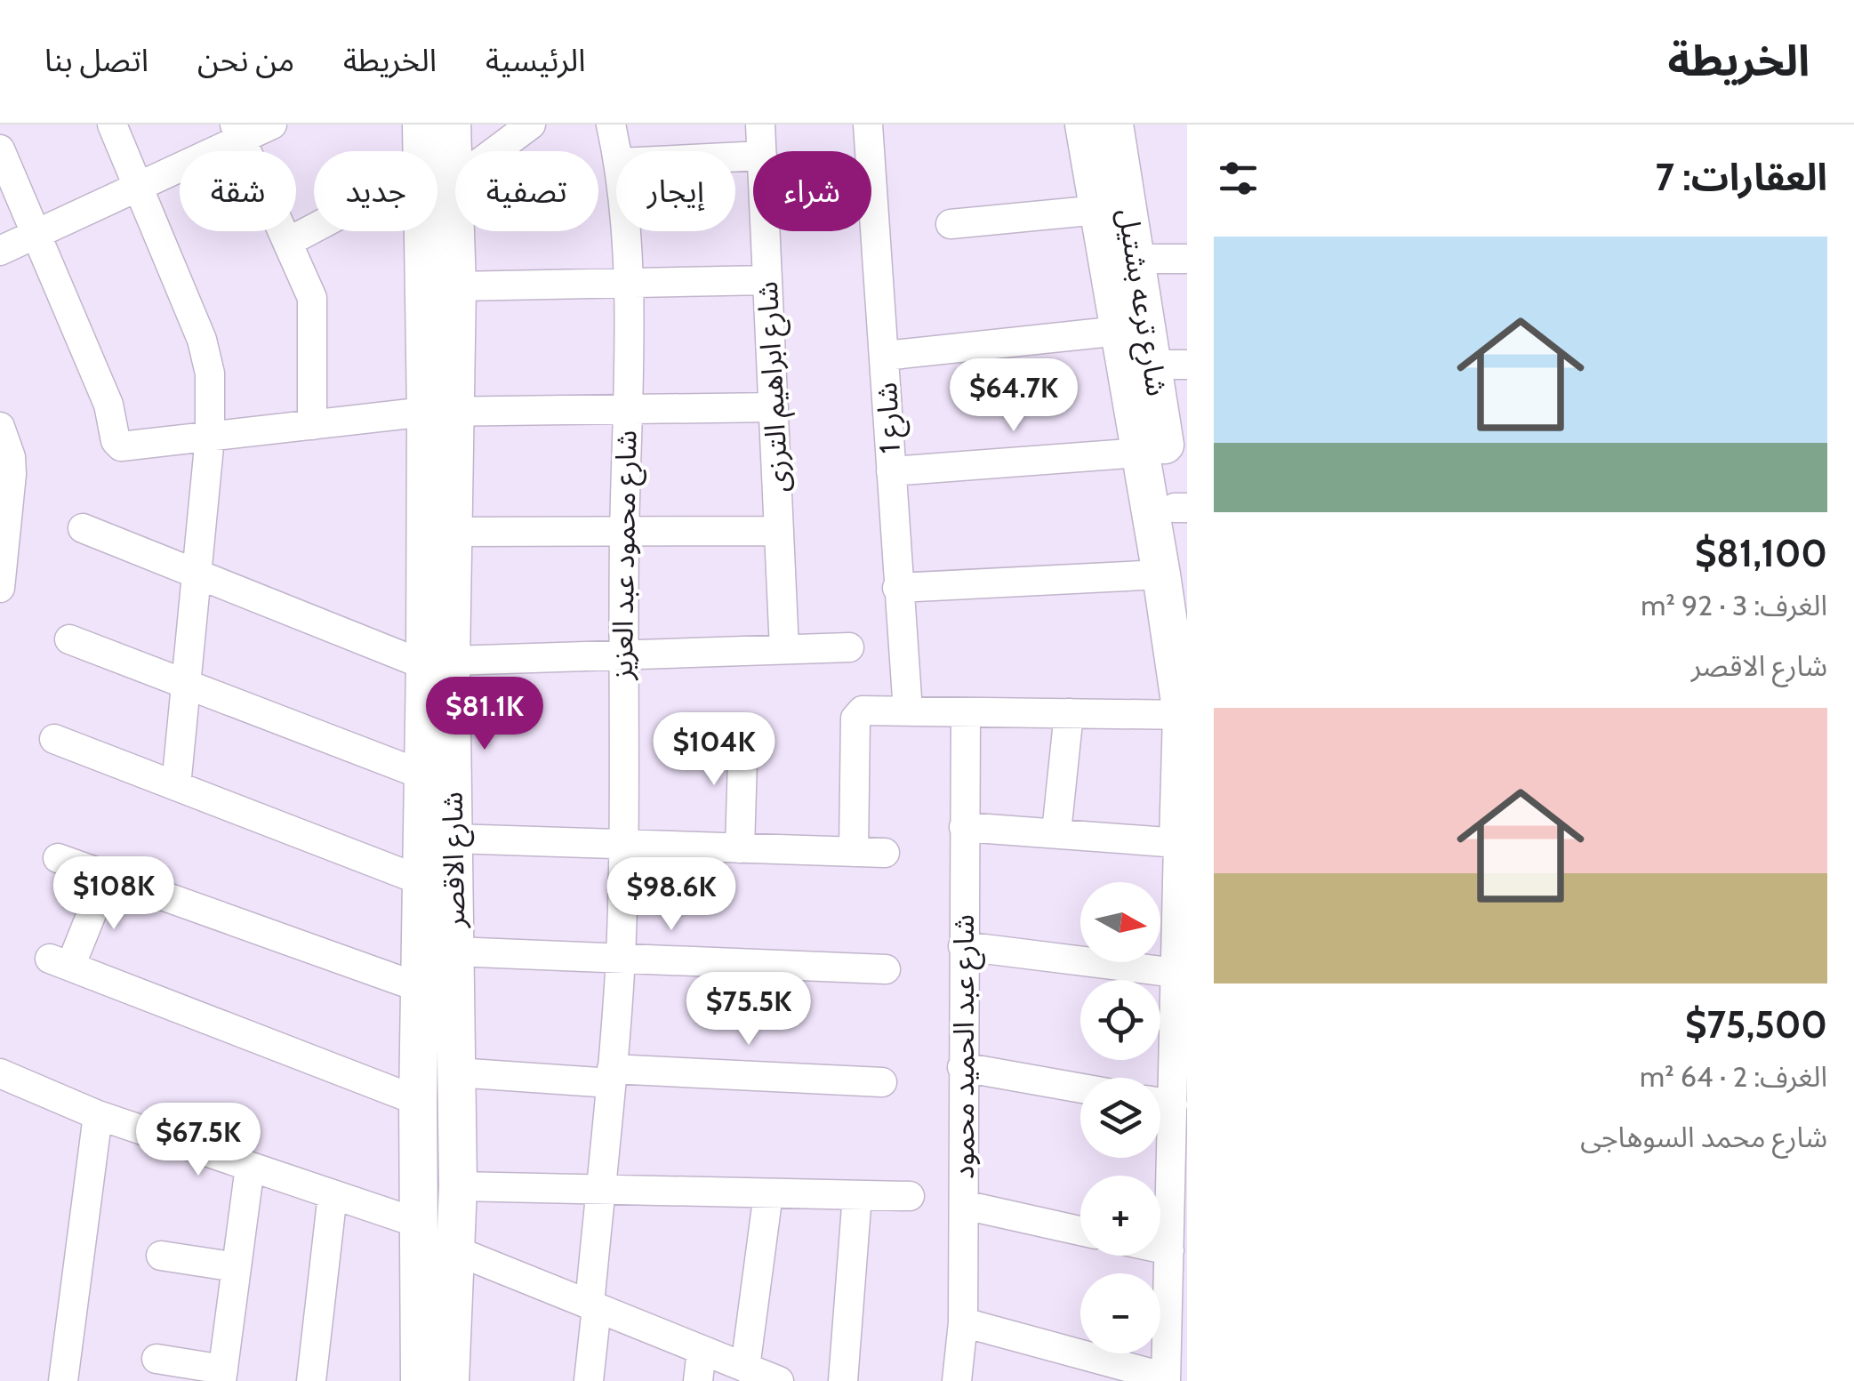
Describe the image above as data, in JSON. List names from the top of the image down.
{
  "streets": {
    "street": [
      "شارع ترعه بشتيل",
      "شارع ابراهيم الترزى",
      "شارع 1",
      "شارع محمود عبد العزيز",
      "شارع الاقصر",
      "شارع عبد الحميد محمود"
    ]
  },
  "north": "right",
  "page": {
    "header": "الخريطة",
    "nav": [
      "الرئيسية",
      "الخريطة",
      "من نحن",
      "اتصل بنا"
    ],
    "heading": "العقارات: 7",
    "chip": [
      "شراء",
      "إيجار",
      "تصفية",
      "جديد",
      "شقة"
    ],
    "list": [
      {
        "name": "$81,100",
        "note": "الغرف: 3 · 92 m² · شارع الاقصر"
      },
      {
        "name": "$75,500",
        "note": "الغرف: 2 · 64 m² · شارع محمد السوهاجى"
      }
    ],
    "price": [
      "$64.7K",
      "$81.1K",
      "$104K",
      "$108K",
      "$98.6K",
      "$75.5K",
      "$67.5K"
    ],
    "map_buttons": ["+", "−"]
  }
}
